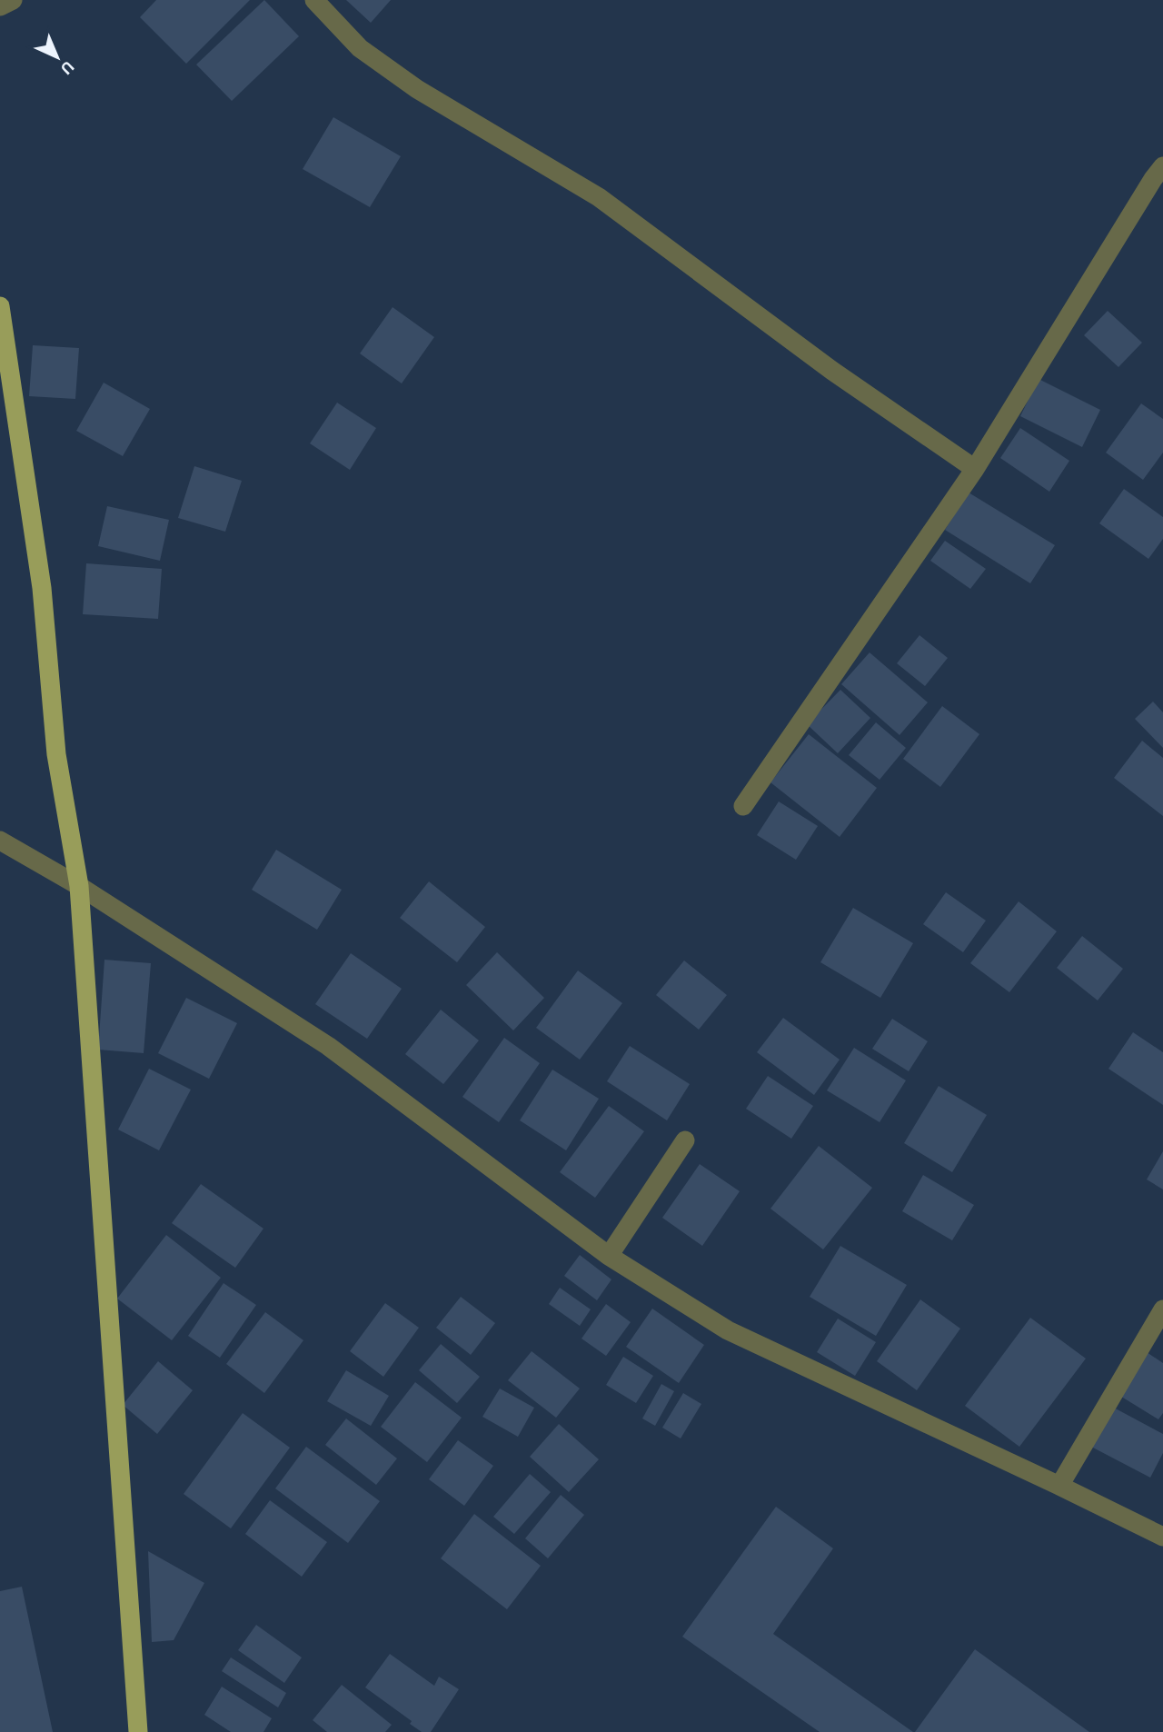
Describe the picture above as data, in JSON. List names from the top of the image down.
{
  "north": "bottom right"
}
